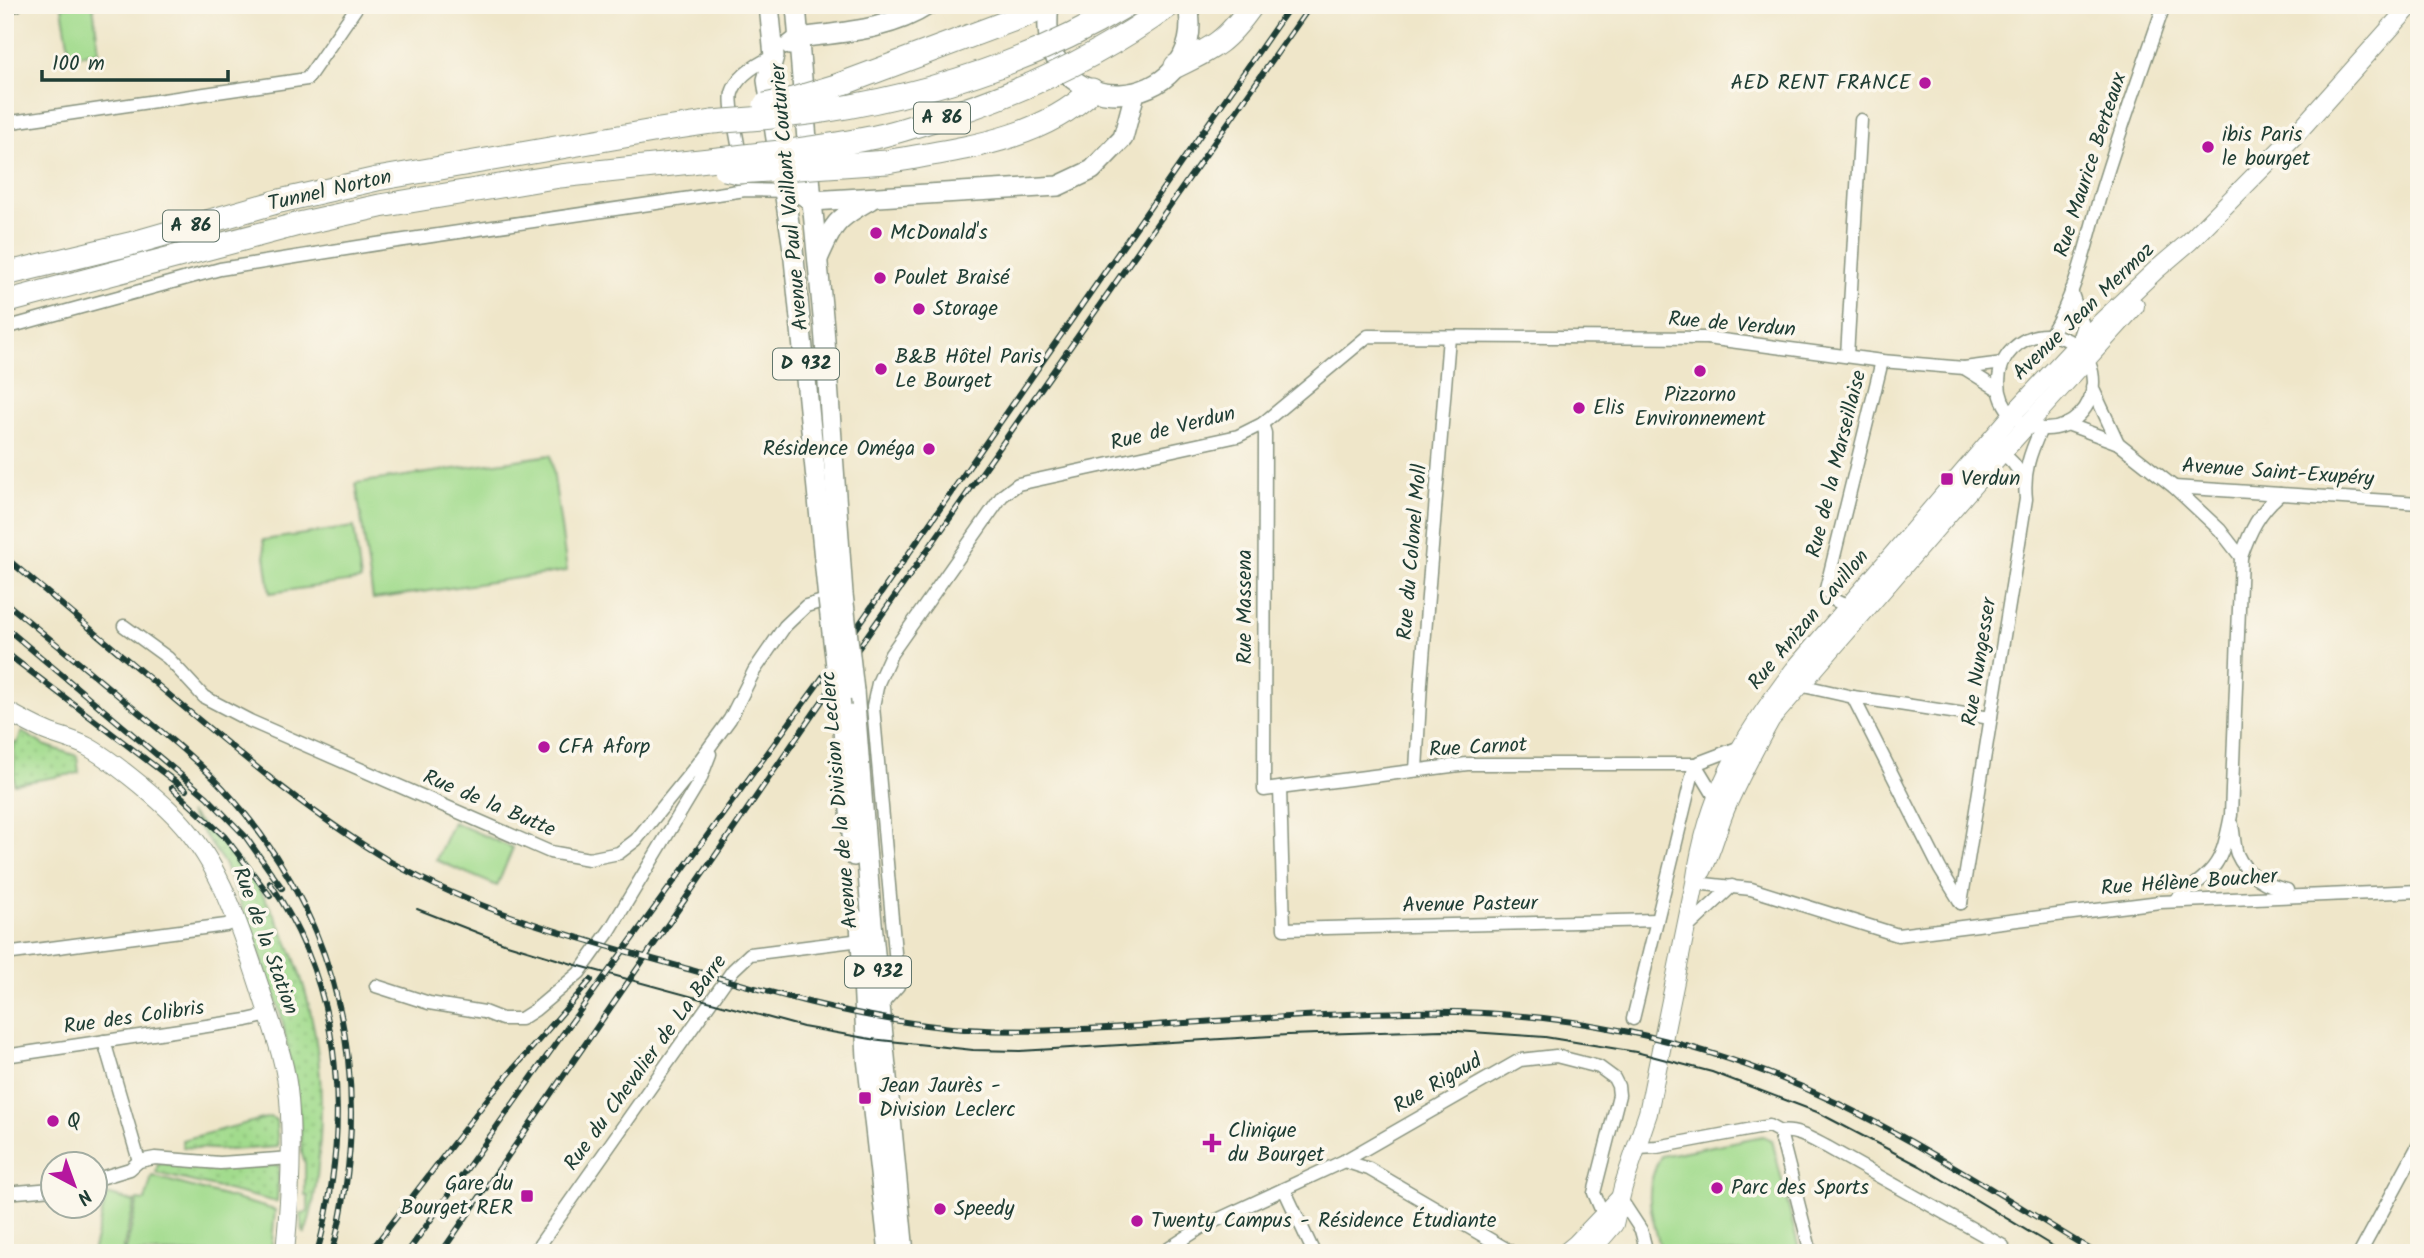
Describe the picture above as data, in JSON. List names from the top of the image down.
{
  "streets": {
    "highway": ["A 86", "Tunnel Norton"],
    "main road": [
      "Avenue Paul Vaillant Couturier",
      "Avenue Jean Mermoz",
      "D 932",
      "Rue Anizan Cavillon",
      "Avenue de la Division Leclerc",
      "Rue de la Station"
    ],
    "street": [
      "Rue Maurice Berteaux",
      "Rue de Verdun",
      "Rue de la Marseillaise",
      "Avenue Saint-Exupéry",
      "Rue du Colonel Moll",
      "Rue Massena",
      "Rue Nungesser",
      "Rue Carnot",
      "Rue de la Butte",
      "Rue Hélène Boucher",
      "Avenue Pasteur",
      "Rue des Colibris",
      "Rue du Chevalier de La Barre",
      "Rue Rigaud"
    ]
  },
  "crossings": [
    ["A 86", "Tunnel Norton"],
    ["Avenue Paul Vaillant Couturier", "Avenue de la Division Leclerc"],
    ["Avenue Paul Vaillant Couturier", "Rue de la Butte"],
    ["Avenue Jean Mermoz", "Rue Anizan Cavillon"],
    ["Avenue Jean Mermoz", "Rue Nungesser"],
    ["Rue de Verdun", "Rue de la Marseillaise"],
    ["Rue de Verdun", "Rue du Colonel Moll"],
    ["Rue de Verdun", "Rue Massena"],
    ["Rue de Verdun", "Avenue de la Division Leclerc"],
    ["Rue de la Marseillaise", "Rue Anizan Cavillon"],
    ["Rue du Colonel Moll", "Rue Carnot"],
    ["Rue Massena", "Rue Carnot"],
    ["Rue Anizan Cavillon", "Rue Nungesser"],
    ["Rue Anizan Cavillon", "Rue Hélène Boucher"],
    ["Rue Anizan Cavillon", "Rue Rigaud"],
    ["Rue Carnot", "Avenue Pasteur"],
    ["Avenue de la Division Leclerc", "Rue de la Butte"],
    ["Avenue de la Division Leclerc", "Rue du Chevalier de La Barre"],
    ["Rue de la Station", "Rue des Colibris"]
  ],
  "places": {
    "other": [
      "AED RENT FRANCE",
      "ibis Paris le bourget",
      "McDonald's",
      "Poulet Braisé",
      "Storage",
      "B&B Hôtel Paris Le Bourget",
      "Pizzorno Environnement",
      "Elis",
      "Résidence Oméga",
      "CFA Aforp",
      "Q",
      "Parc des Sports",
      "Speedy",
      "Twenty Campus - Résidence Étudiante"
    ],
    "transit": ["Verdun", "Jean Jaurès - Division Leclerc", "Gare du Bourget RER"],
    "health": ["Clinique du Bourget"]
  },
  "scale_bar": "100 m",
  "north": "bottom right"
}
